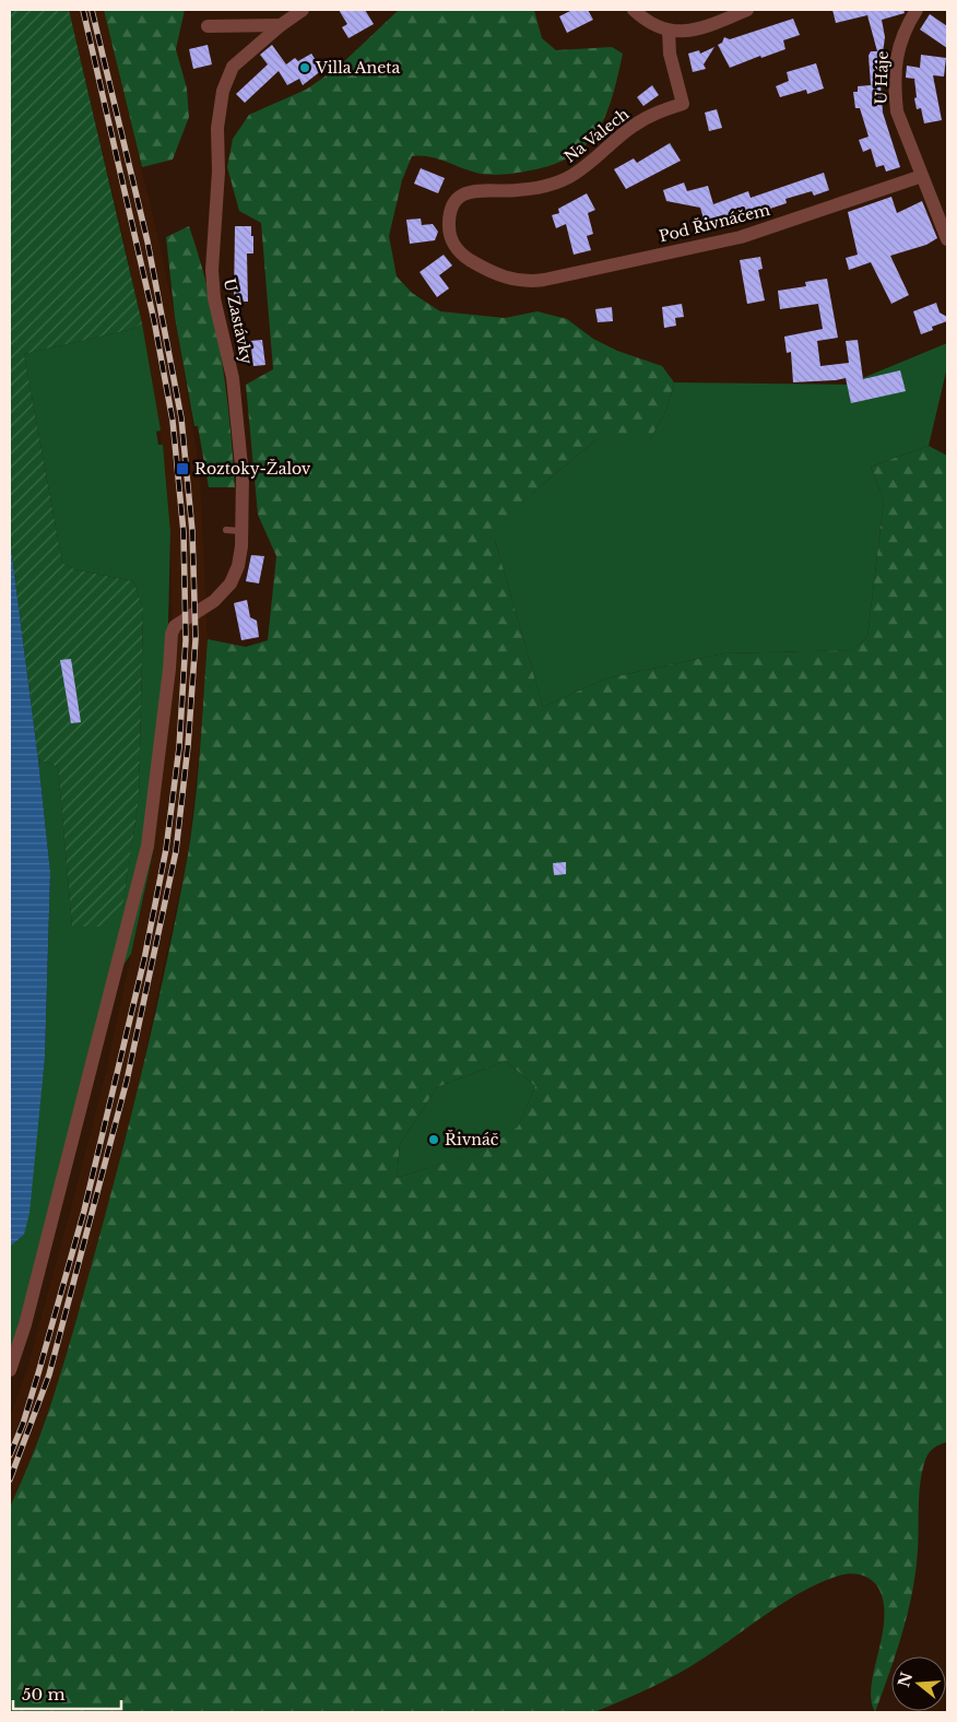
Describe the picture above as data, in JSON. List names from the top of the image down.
{
  "streets": {
    "street": [
      "U Háje",
      "Na Valech",
      "Pod Řivnáčem",
      "U Zastávky"
    ]
  },
  "crossings": [
    ["U Háje", "Pod Řivnáčem"],
    ["Na Valech", "Pod Řivnáčem"]
  ],
  "places": {
    "other": ["Villa Aneta", "Řivnáč"],
    "transit": ["Roztoky-Žalov"]
  },
  "scale_bar": "50 m",
  "north": "left"
}
